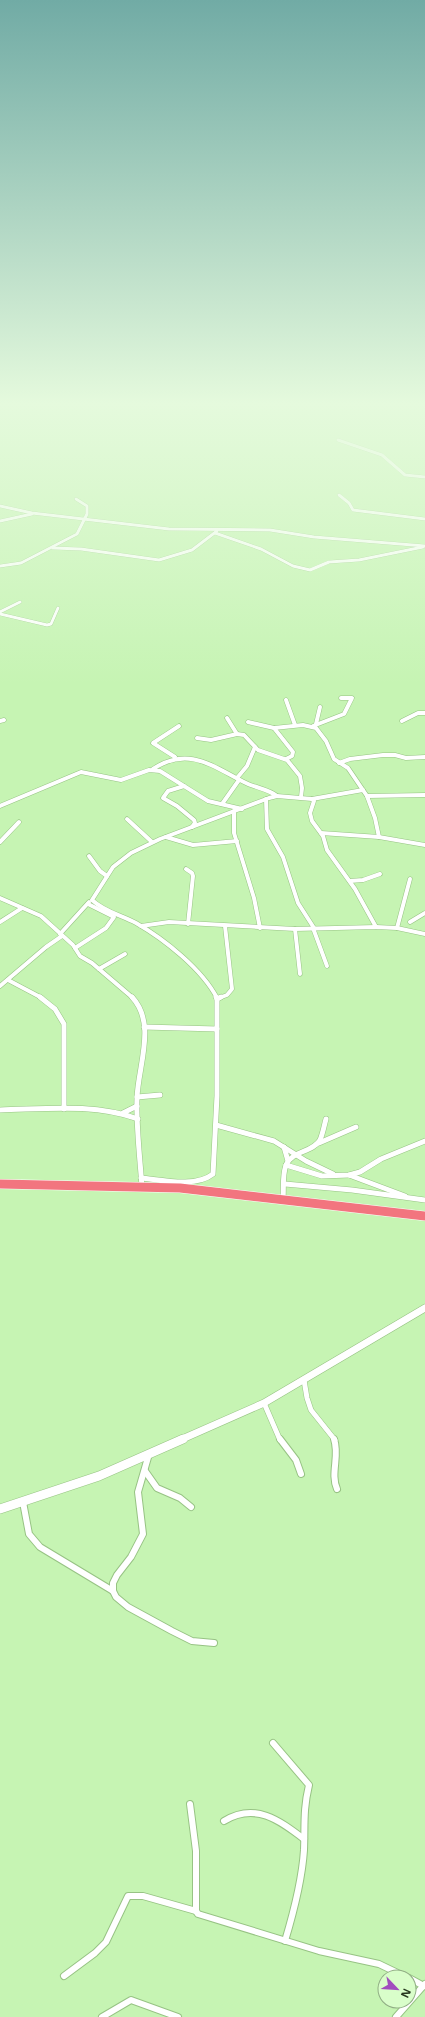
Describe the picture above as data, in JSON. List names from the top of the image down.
{
  "north": "bottom right"
}
